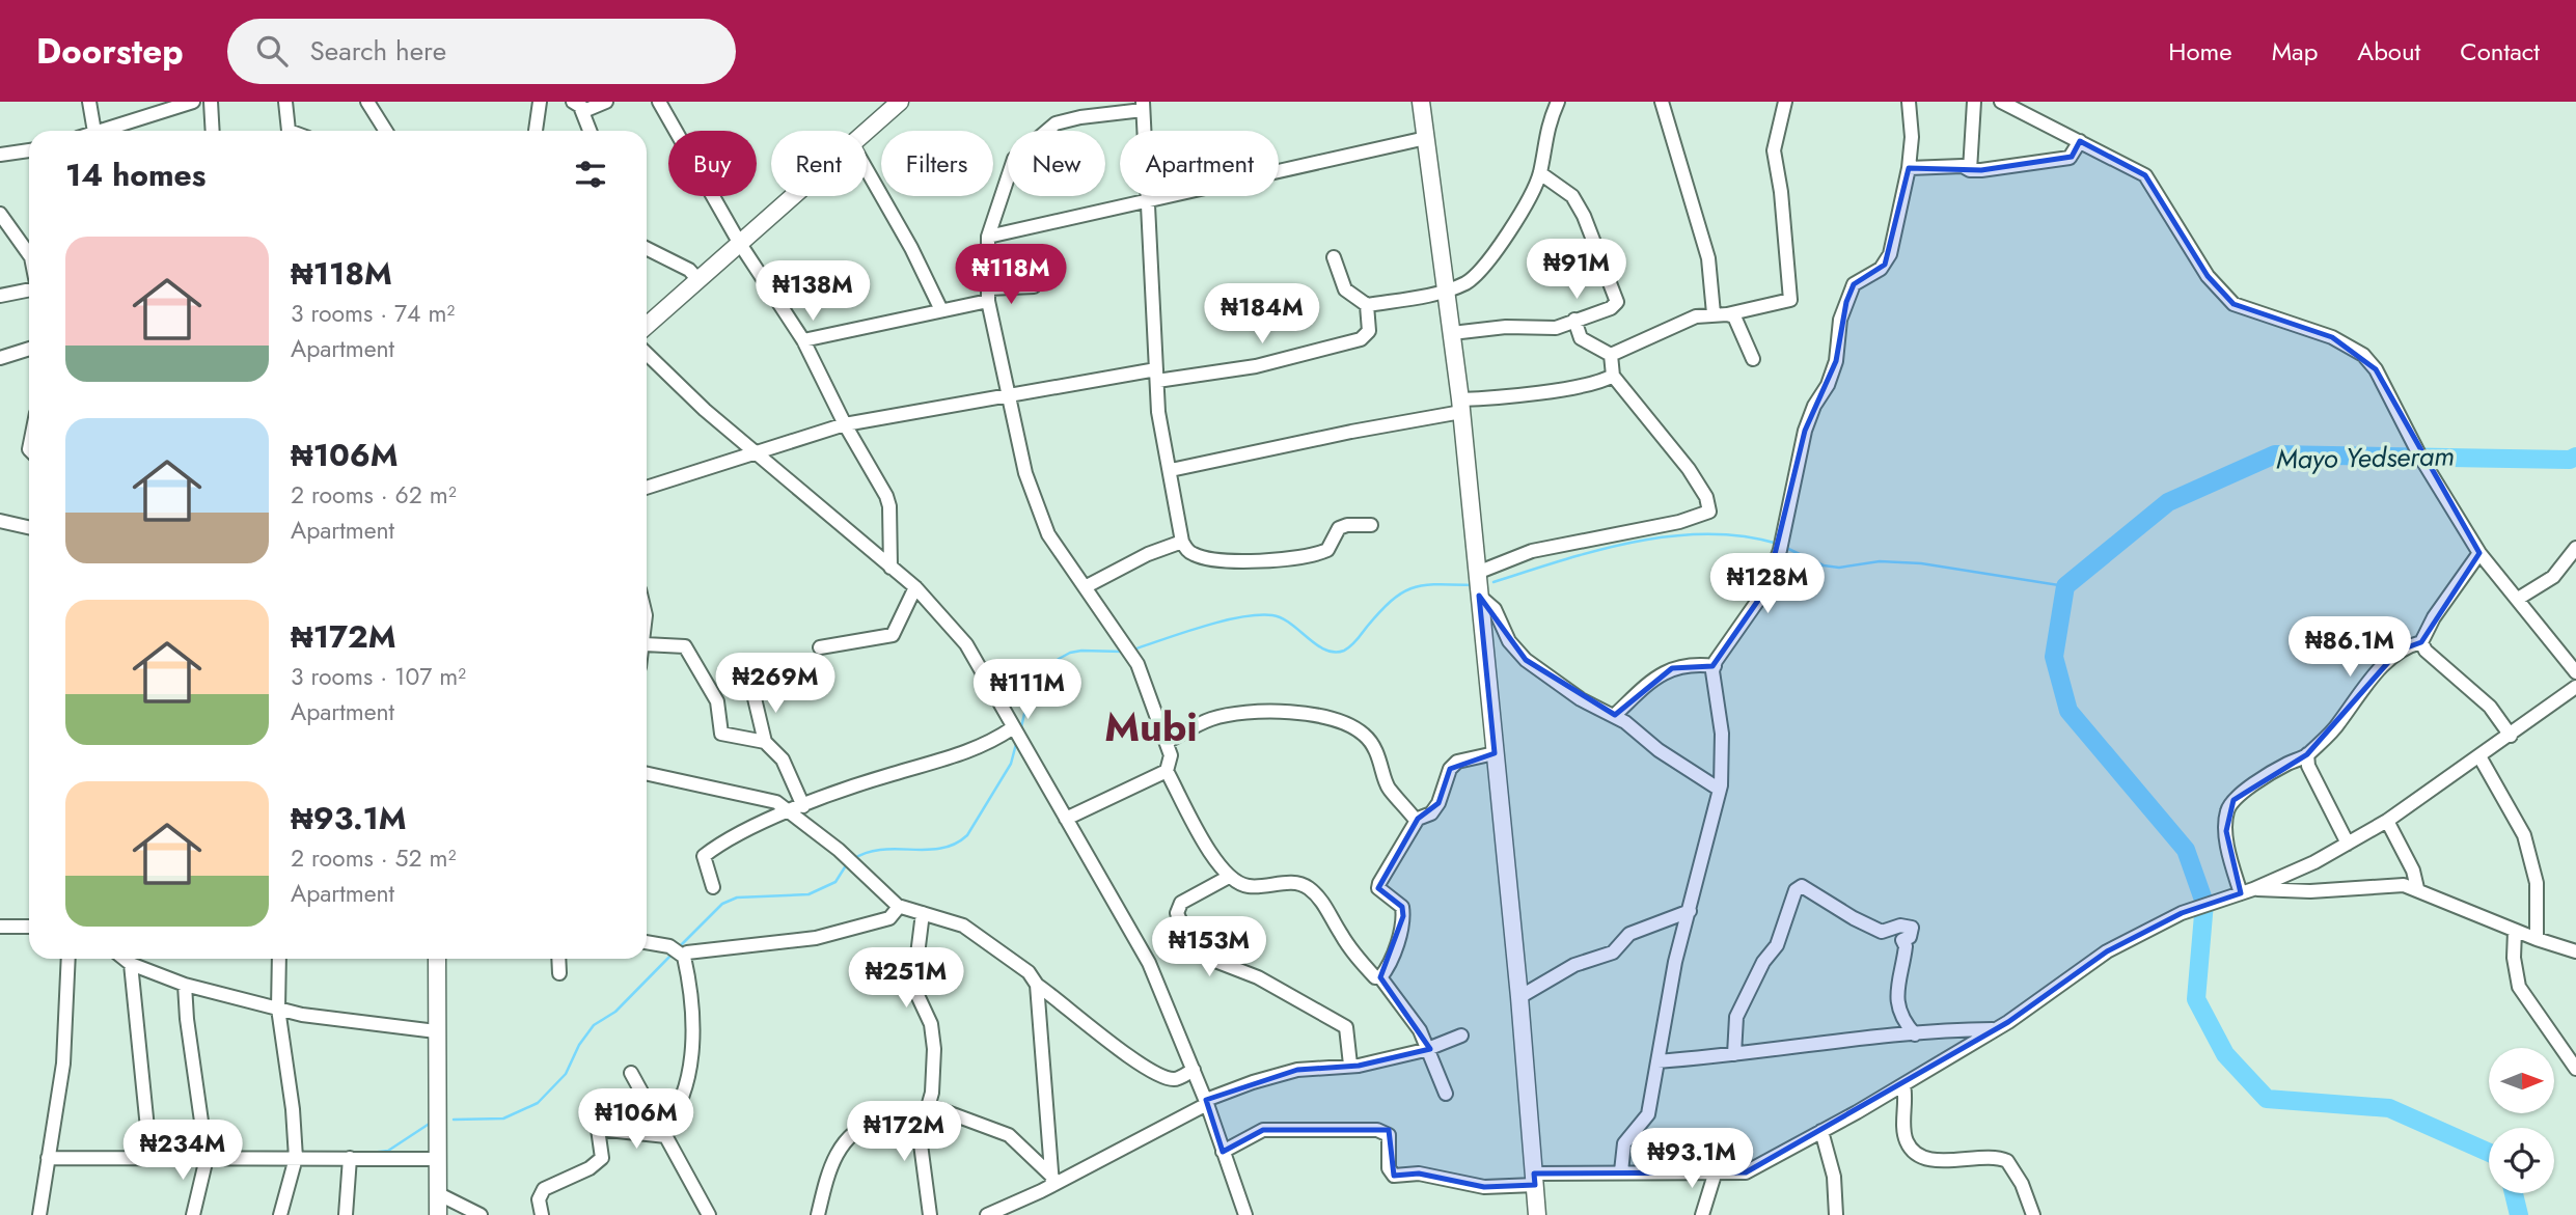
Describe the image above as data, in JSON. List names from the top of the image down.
{
  "districts": ["Mubi"],
  "water": ["Mayo Yedseram"],
  "north": "right",
  "page": {
    "header": "Doorstep",
    "search": "Search here",
    "nav": [
      "Home",
      "Map",
      "About",
      "Contact"
    ],
    "chip": [
      "Buy",
      "Rent",
      "Filters",
      "New",
      "Apartment"
    ],
    "heading": "14 homes",
    "list": [
      {
        "name": "₦118M",
        "note": "3 rooms · 74 m² · Apartment"
      },
      {
        "name": "₦106M",
        "note": "2 rooms · 62 m² · Apartment"
      },
      {
        "name": "₦172M",
        "note": "3 rooms · 107 m² · Apartment"
      },
      {
        "name": "₦93.1M",
        "note": "2 rooms · 52 m² · Apartment"
      }
    ],
    "price": [
      "₦91M",
      "₦118M",
      "₦138M",
      "₦184M",
      "₦128M",
      "₦86.1M",
      "₦269M",
      "₦111M",
      "₦153M",
      "₦251M",
      "₦106M",
      "₦172M",
      "₦234M",
      "₦93.1M"
    ]
  }
}
